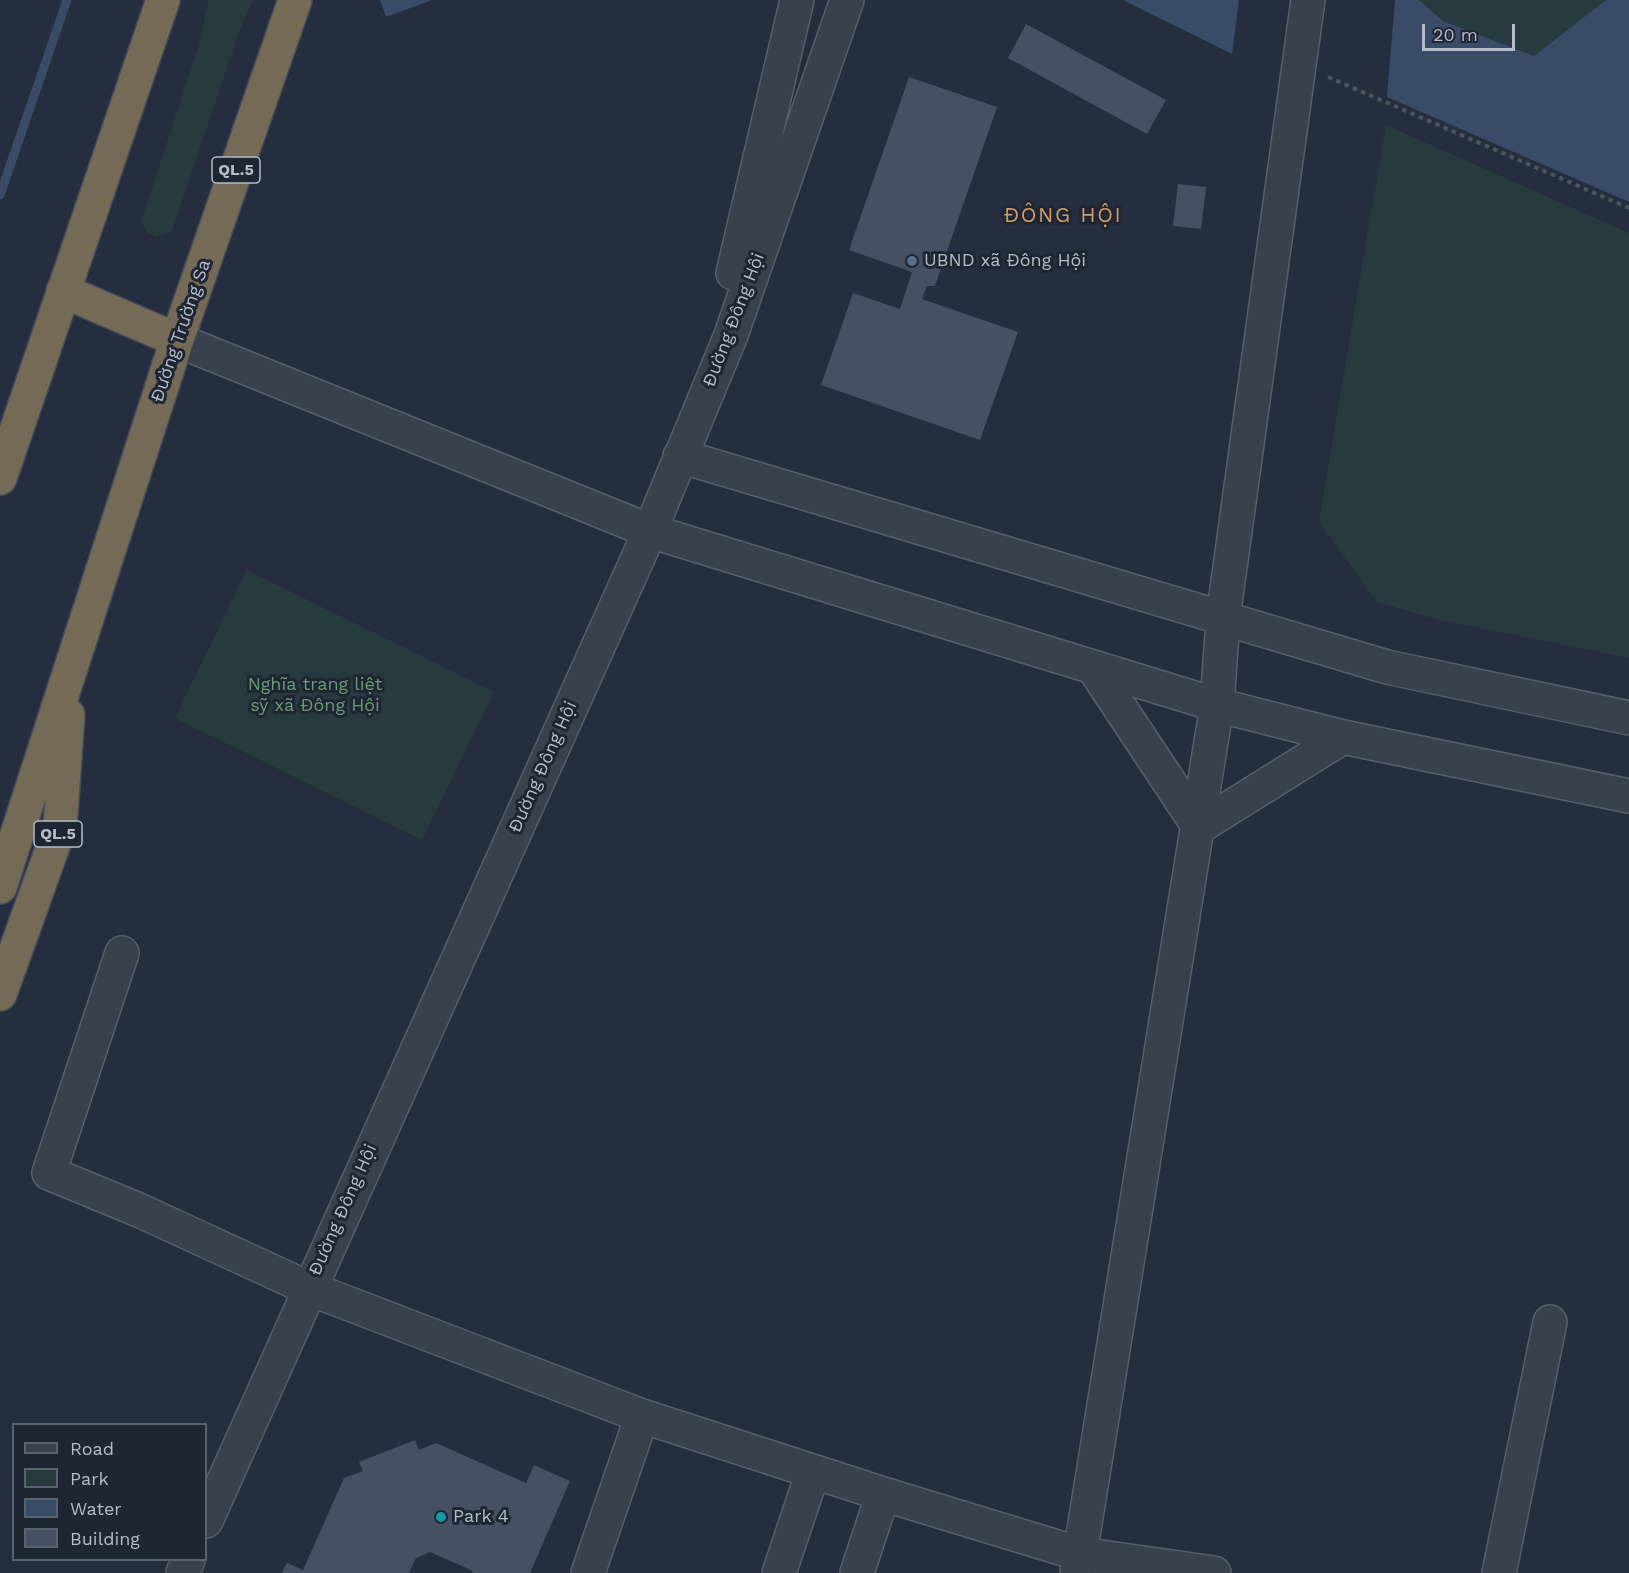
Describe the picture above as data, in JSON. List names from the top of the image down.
{
  "streets": {
    "highway": ["QL.5", "Đường Trường Sa"],
    "street": ["Đường Đông Hội"]
  },
  "districts": ["ĐÔNG HỘI"],
  "parks": ["Nghĩa trang liệt sỹ xã Đông Hội"],
  "places": ["UBND xã Đông Hội", "Park 4"],
  "legend": [
    "Road",
    "Park",
    "Water",
    "Building"
  ],
  "scale_bar": "20 m"
}
